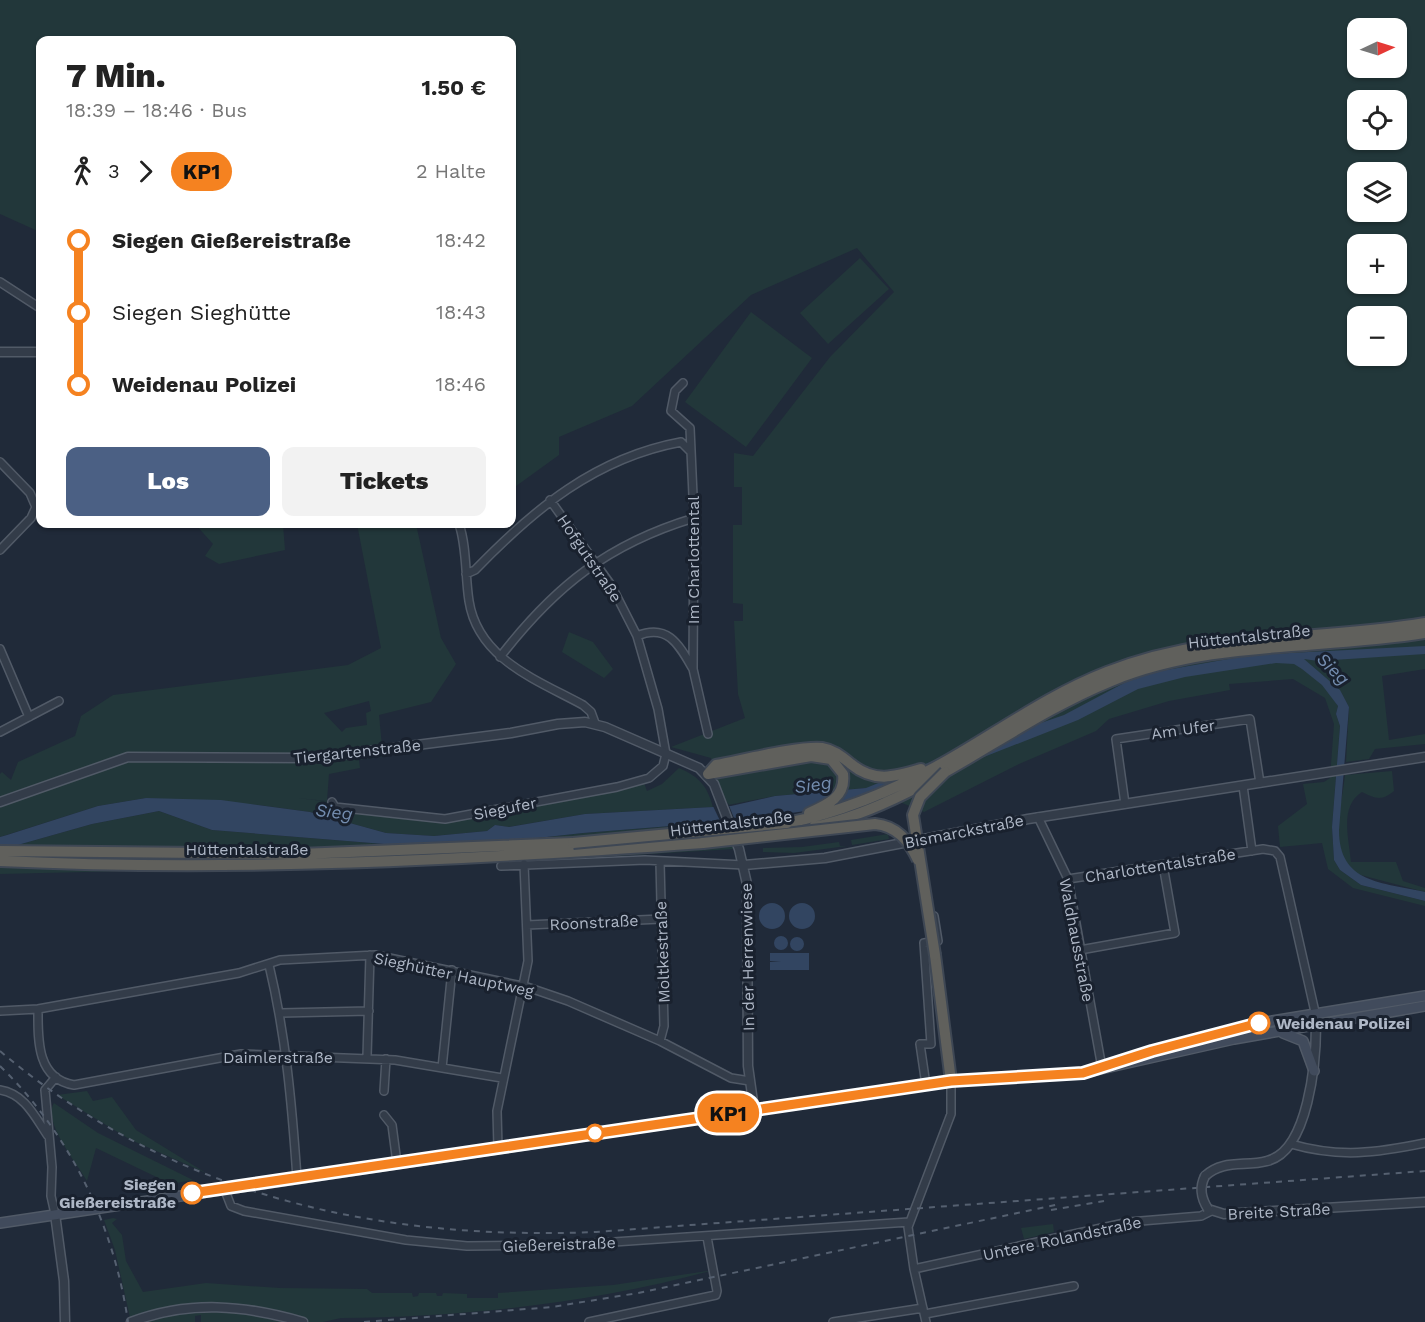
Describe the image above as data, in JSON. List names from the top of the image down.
{
  "streets": {
    "highway": ["Hüttentalstraße"],
    "street": [
      "Hofgutstraße",
      "Im Charlottental",
      "Am Ufer",
      "Tiergartenstraße",
      "Siegufer",
      "Bismarckstraße",
      "Charlottentalstraße",
      "Roonstraße",
      "Waldhausstraße",
      "Moltkestraße",
      "In der Herrenwiese",
      "Sieghütter Hauptweg",
      "Daimlerstraße",
      "Breite Straße",
      "Untere Rolandstraße",
      "Gießereistraße"
    ]
  },
  "crossings": [
    ["Hofgutstraße", "Im Charlottental"],
    ["Hofgutstraße", "Tiergartenstraße"],
    ["Hofgutstraße", "Siegufer"],
    ["Am Ufer", "Bismarckstraße"],
    ["Tiergartenstraße", "Siegufer"],
    ["Tiergartenstraße", "In der Herrenwiese"],
    ["Bismarckstraße", "Charlottentalstraße"],
    ["Bismarckstraße", "Waldhausstraße"],
    ["Bismarckstraße", "Moltkestraße"],
    ["Bismarckstraße", "In der Herrenwiese"],
    ["Charlottentalstraße", "Waldhausstraße"],
    ["Roonstraße", "Moltkestraße"],
    ["Moltkestraße", "Sieghütter Hauptweg"],
    ["In der Herrenwiese", "Sieghütter Hauptweg"],
    ["Breite Straße", "Untere Rolandstraße"]
  ],
  "water": ["Sieg"],
  "places": ["Weidenau Polizei", "Siegen Gießereistraße"],
  "lines": ["bus line KP1"],
  "north": "right",
  "page": {
    "on_map": "KP1",
    "map_buttons": ["+", "−"],
    "heading": ["7 Min.", "18:39 – 18:46 · Bus", "1.50 €"],
    "legs": ["3", "KP1", "2 Halte"],
    "list": [
      {
        "name": "Siegen Gießereistraße",
        "value": "18:42"
      },
      {
        "name": "Siegen Sieghütte",
        "value": "18:43"
      },
      {
        "name": "Weidenau Polizei",
        "value": "18:46"
      }
    ],
    "buttons": ["Los", "Tickets"]
  }
}
